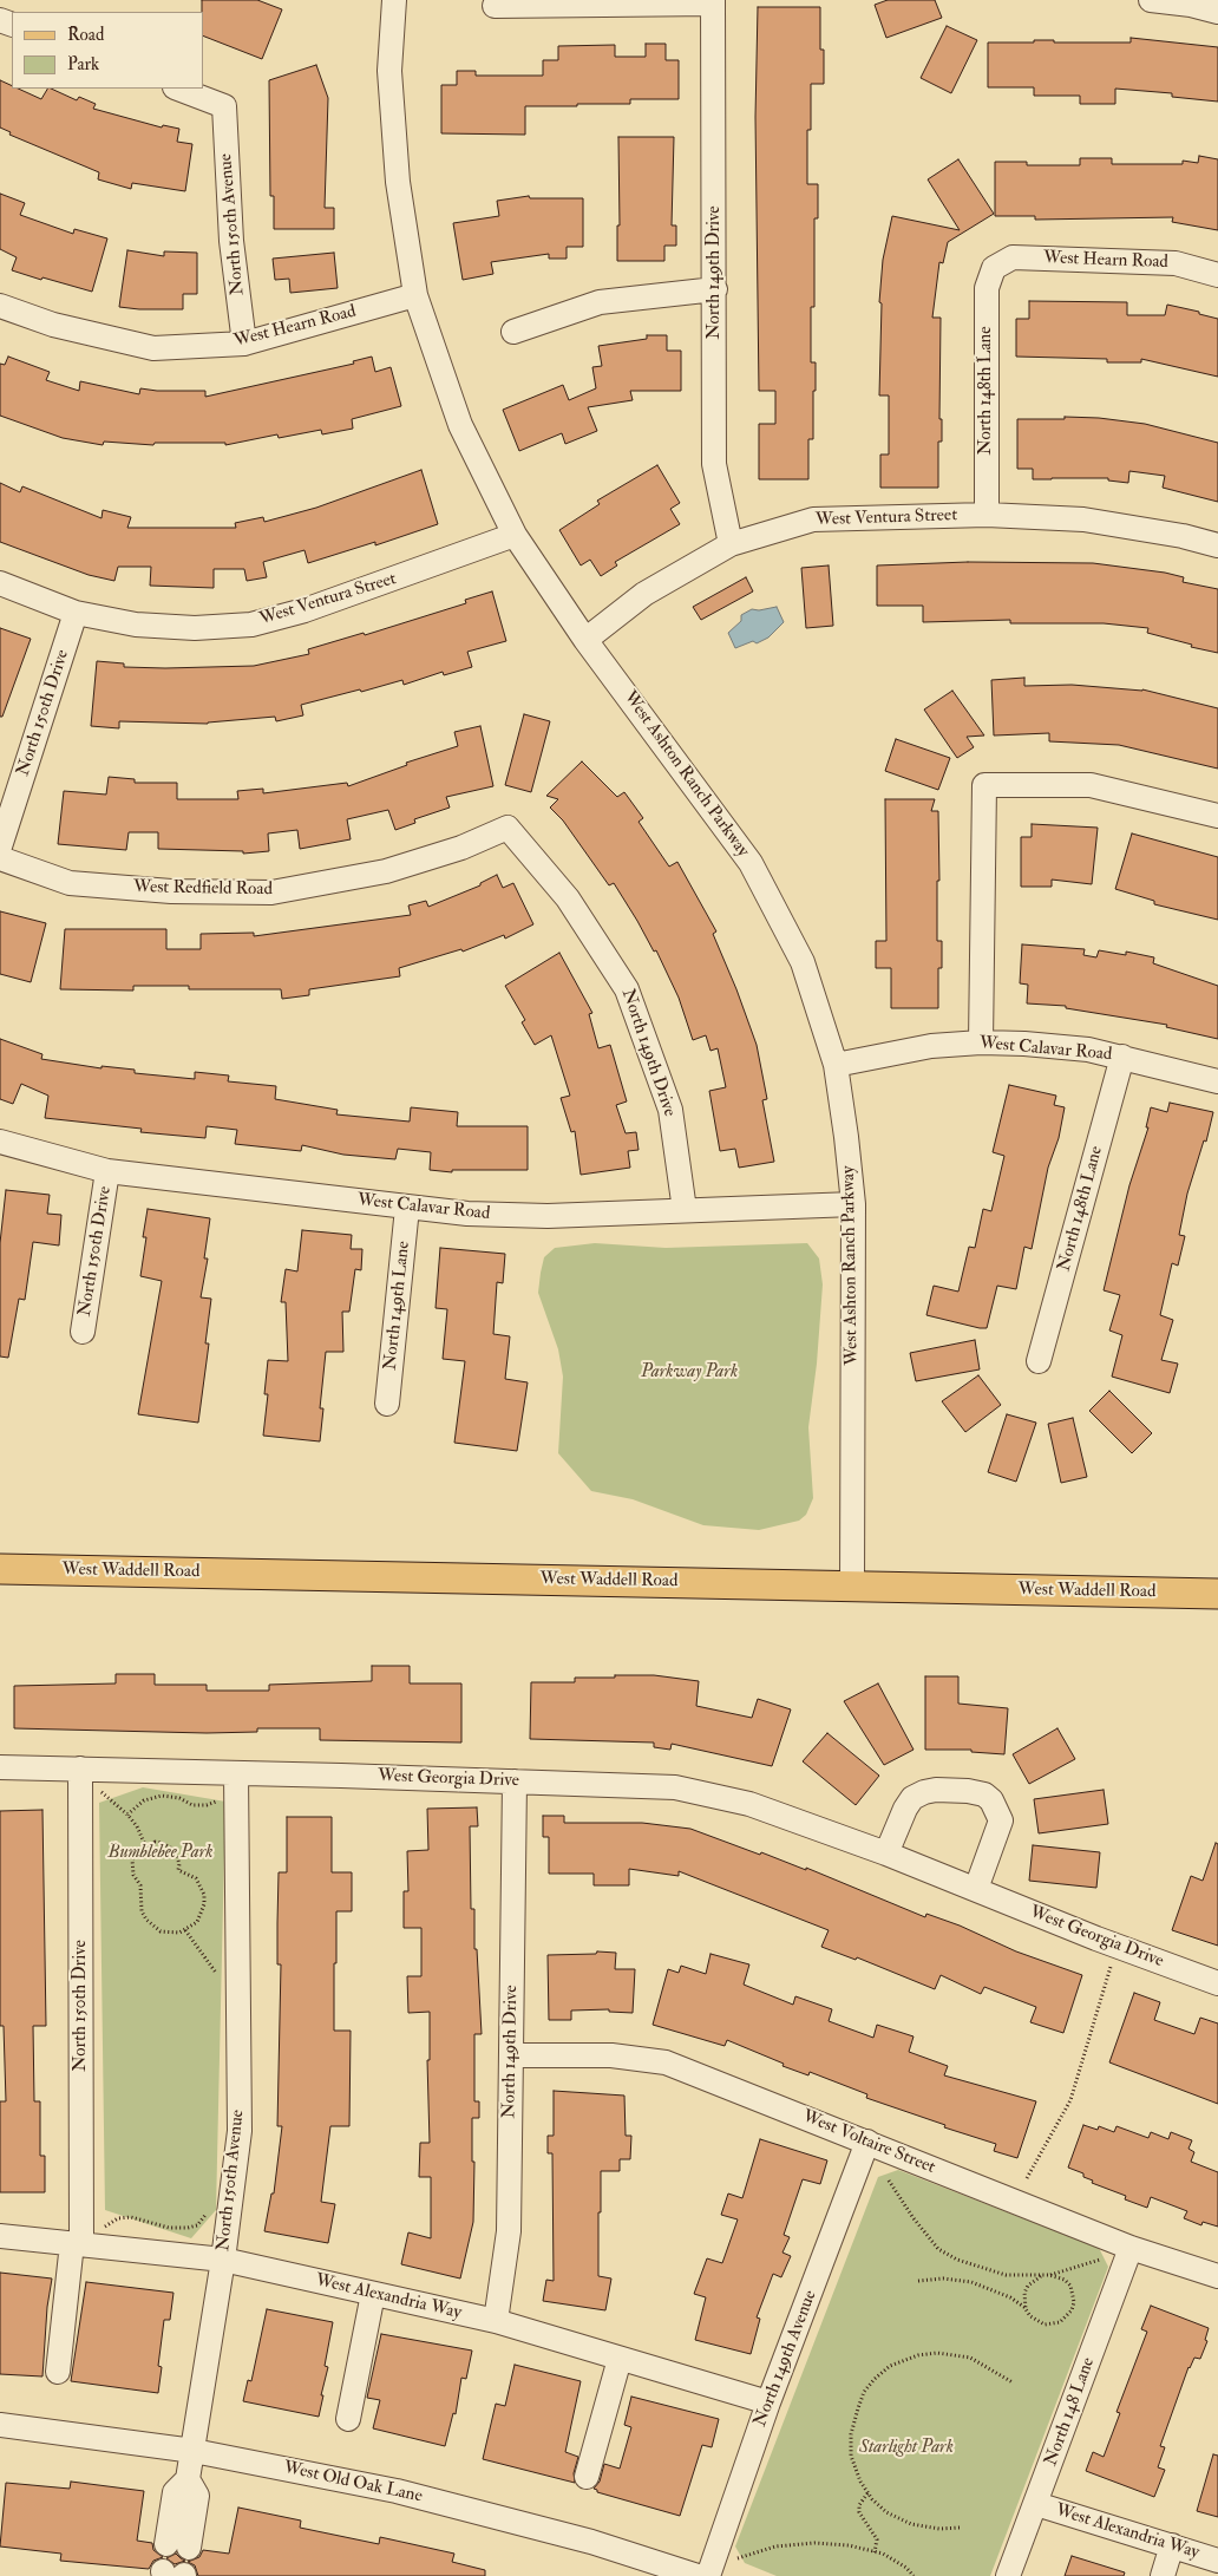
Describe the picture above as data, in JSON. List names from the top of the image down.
{
  "streets": {
    "main road": ["West Waddell Road"],
    "street": [
      "North 150th Avenue",
      "West Hearn Road",
      "North 149th Drive",
      "North 148th Lane",
      "West Ventura Street",
      "North 150th Drive",
      "West Ashton Ranch Parkway",
      "West Redfield Road",
      "West Calavar Road",
      "North 149th Lane",
      "West Georgia Drive",
      "West Voltaire Street",
      "West Alexandria Way",
      "North 149th Avenue",
      "North 148 Lane",
      "West Old Oak Lane"
    ]
  },
  "crossings": [
    ["North 150th Avenue", "West Hearn Road"],
    ["North 150th Avenue", "West Georgia Drive"],
    ["North 150th Avenue", "West Alexandria Way"],
    ["North 150th Avenue", "West Old Oak Lane"],
    ["West Hearn Road", "North 148th Lane"],
    ["West Hearn Road", "West Ashton Ranch Parkway"],
    ["North 149th Drive", "West Ventura Street"],
    ["North 149th Drive", "West Redfield Road"],
    ["North 149th Drive", "West Calavar Road"],
    ["North 149th Drive", "West Georgia Drive"],
    ["North 149th Drive", "West Voltaire Street"],
    ["North 149th Drive", "West Alexandria Way"],
    ["North 148th Lane", "West Ventura Street"],
    ["North 148th Lane", "West Calavar Road"],
    ["West Ventura Street", "North 150th Drive"],
    ["West Ventura Street", "West Ashton Ranch Parkway"],
    ["North 150th Drive", "West Calavar Road"],
    ["North 150th Drive", "West Georgia Drive"],
    ["North 150th Drive", "West Alexandria Way"],
    ["West Ashton Ranch Parkway", "West Calavar Road"],
    ["West Ashton Ranch Parkway", "West Waddell Road"],
    ["West Calavar Road", "North 149th Lane"],
    ["West Voltaire Street", "North 149th Avenue"],
    ["West Voltaire Street", "North 148 Lane"],
    ["West Alexandria Way", "North 149th Avenue"],
    ["West Alexandria Way", "North 148 Lane"]
  ],
  "parks": ["Parkway Park", "Bumblebee Park", "Starlight Park"],
  "legend": ["Road", "Park"]
}
